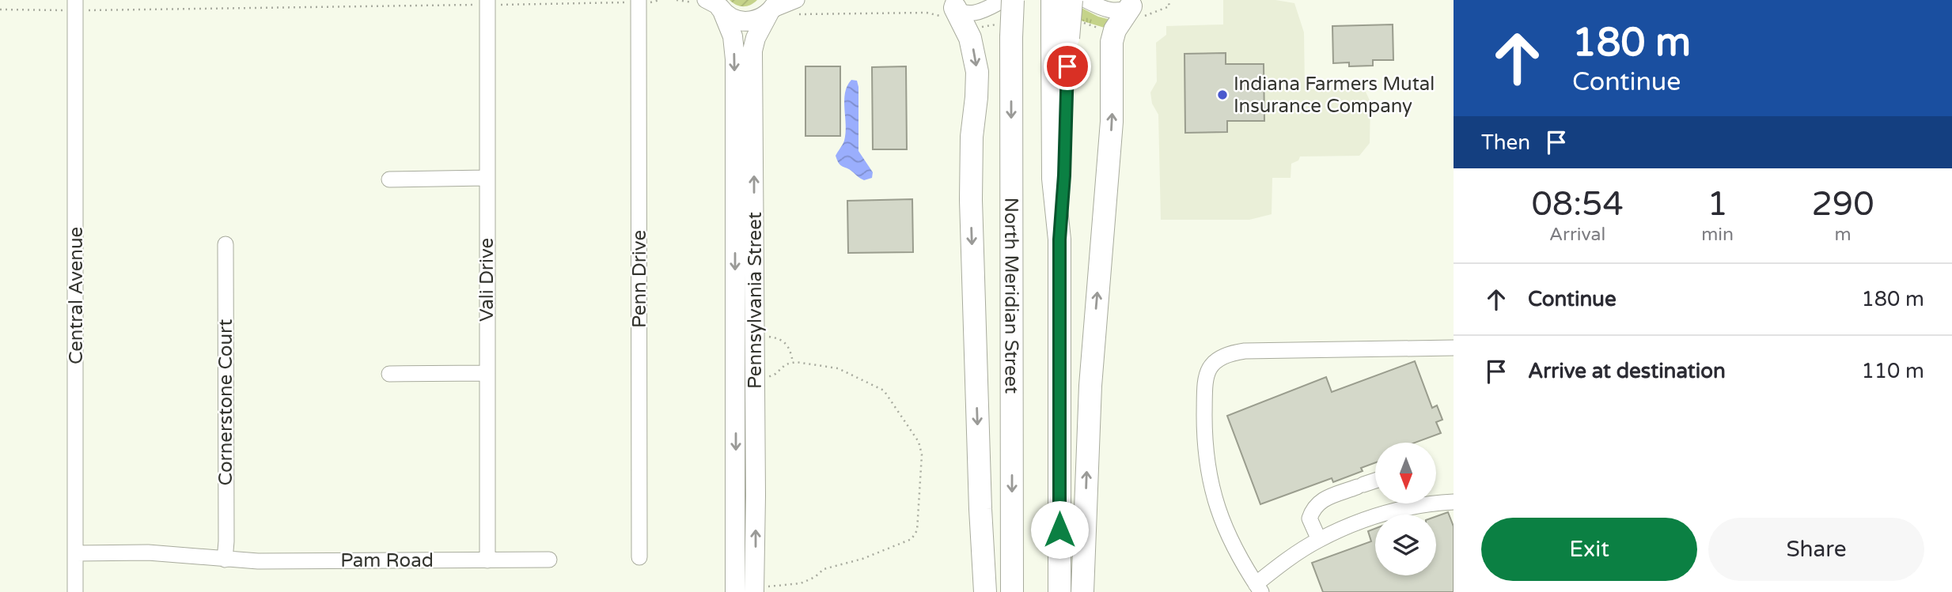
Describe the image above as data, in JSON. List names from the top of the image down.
{
  "streets": {
    "highway": ["North Meridian Street"],
    "main road": ["Pennsylvania Street"],
    "street": [
      "Penn Drive",
      "Vali Drive",
      "Central Avenue",
      "Cornerstone Court",
      "Pam Road"
    ]
  },
  "crossings": [
    ["Vali Drive", "Pam Road"],
    ["Central Avenue", "Pam Road"],
    ["Cornerstone Court", "Pam Road"]
  ],
  "places": ["Indiana Farmers Mutal Insurance Company"],
  "north": "bottom",
  "page": {
    "turn": ["180 m", "Continue"],
    "then": "Then",
    "eta": [
      "08:54",
      "Arrival",
      "1",
      "min",
      "290",
      "m"
    ],
    "list": [
      {
        "name": "Continue",
        "value": "180 m"
      },
      {
        "name": "Arrive at destination",
        "value": "110 m"
      }
    ],
    "buttons": ["Exit", "Share"]
  }
}
